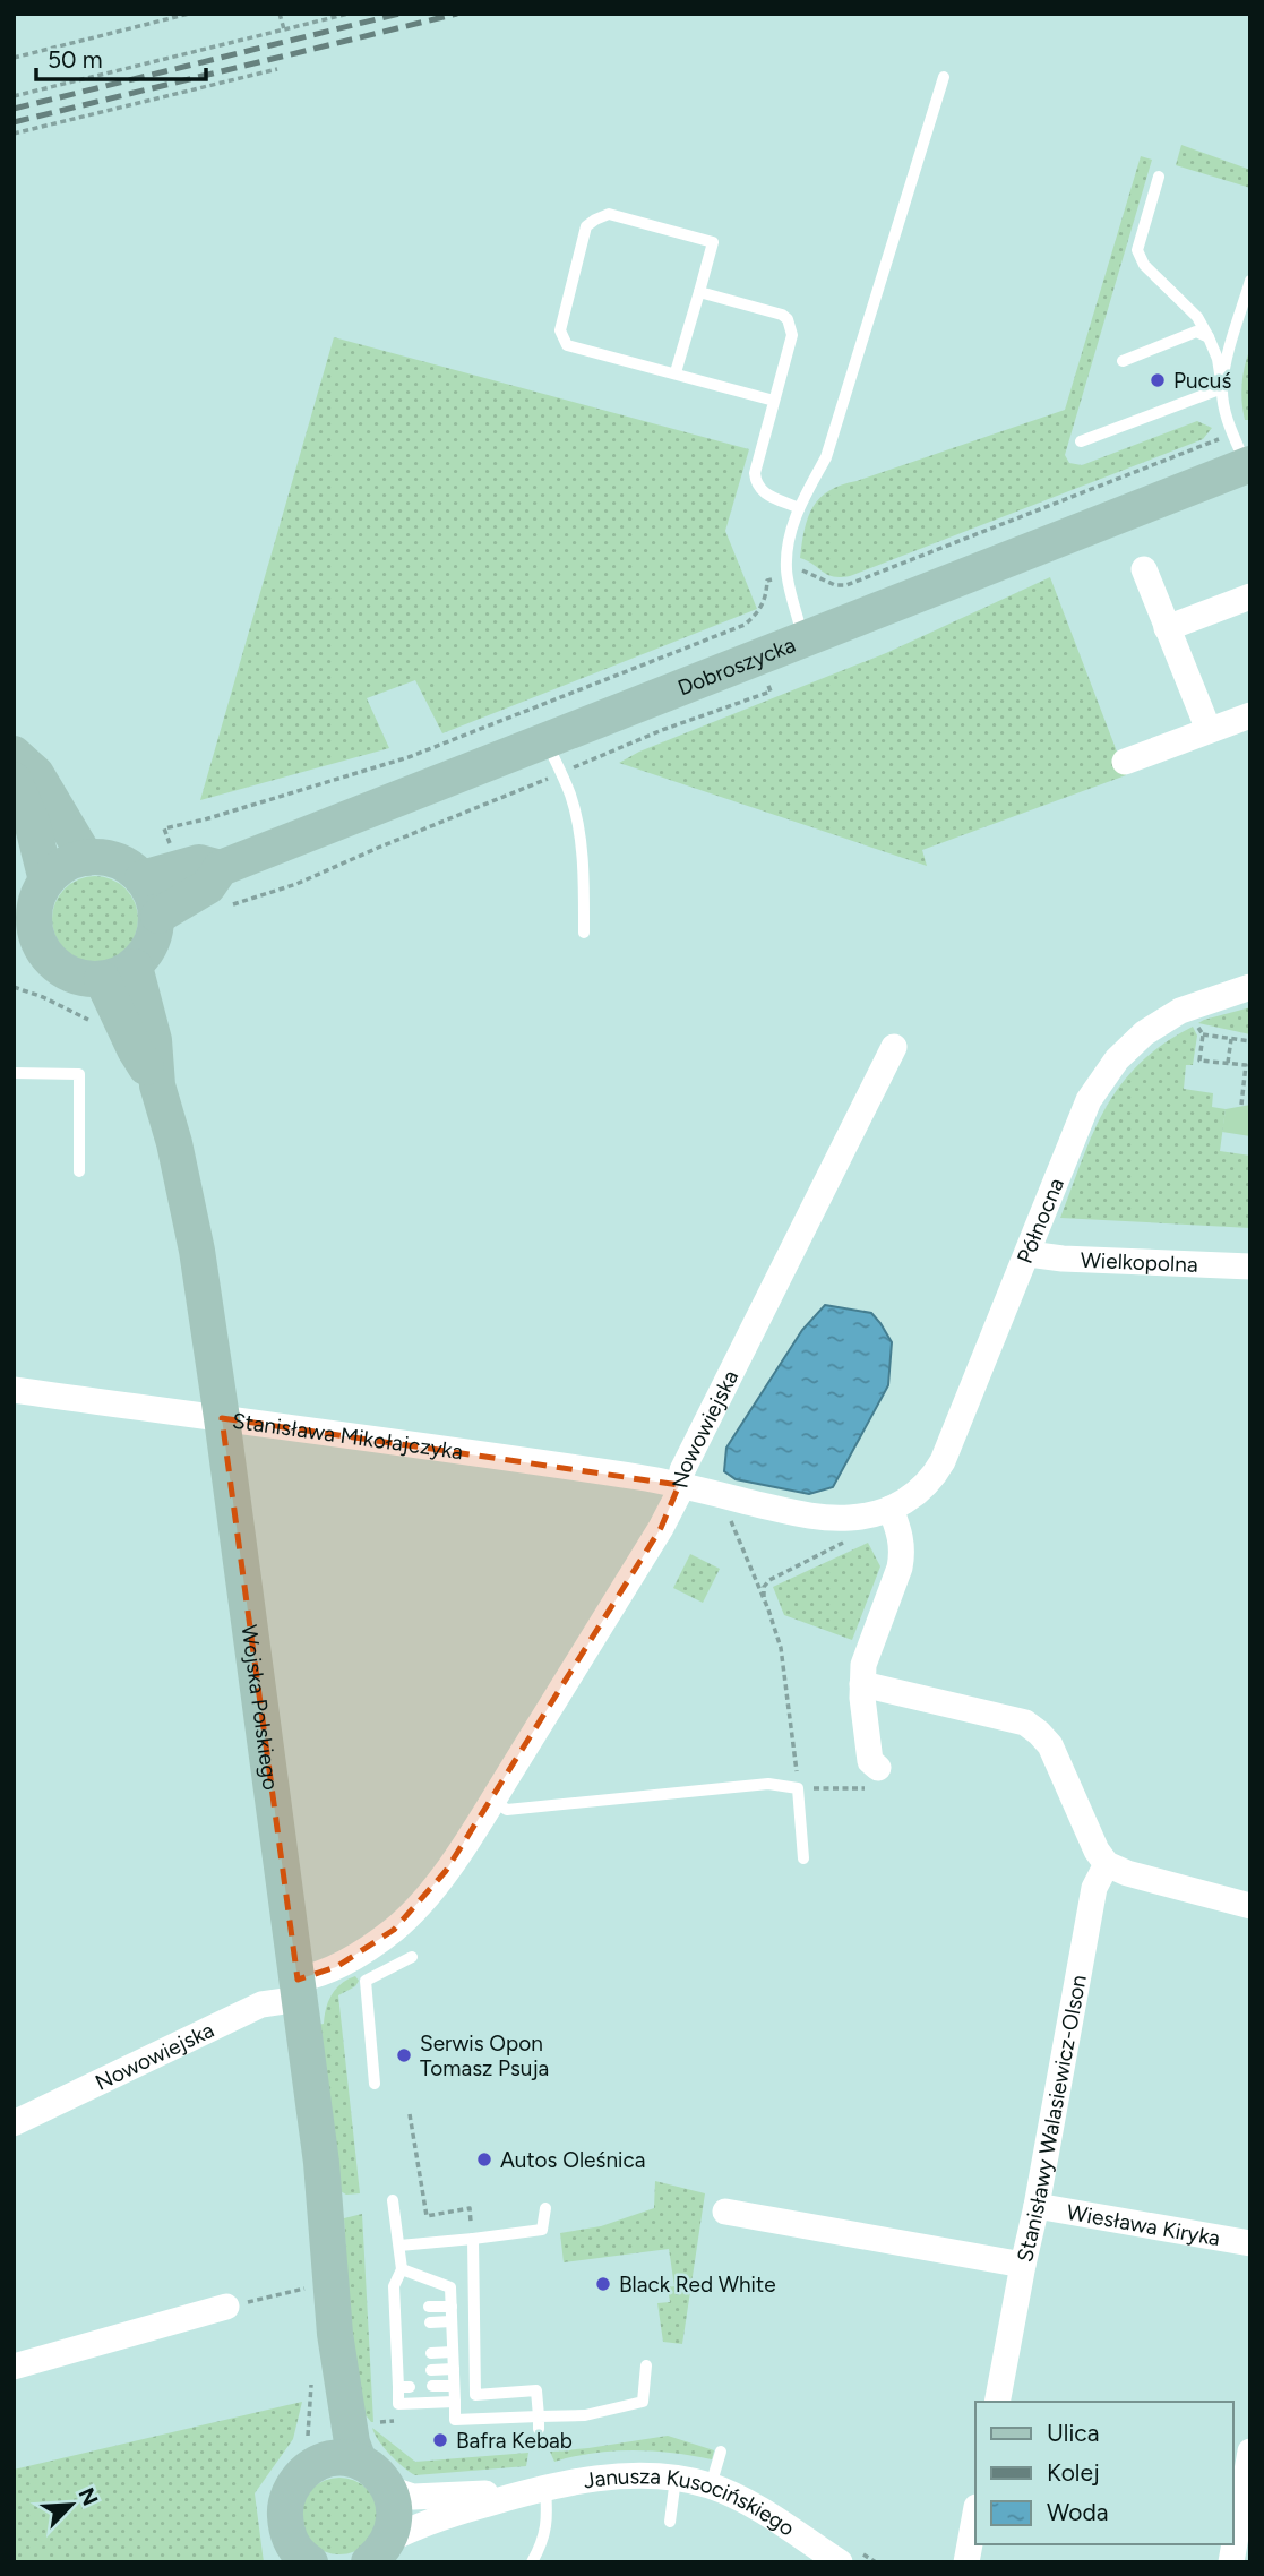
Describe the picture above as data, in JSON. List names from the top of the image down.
{
  "streets": {
    "main road": ["Dobroszycka", "Wojska Polskiego"],
    "street": [
      "Północna",
      "Wielkopolna",
      "Nowowiejska",
      "Stanisława Mikołajczyka",
      "Stanisławy Walasiewicz-Olson",
      "Wiesława Kiryka",
      "Janusza Kusocińskiego"
    ]
  },
  "crossings": [
    ["Dobroszycka", "Wojska Polskiego"],
    ["Północna", "Wielkopolna"],
    ["Północna", "Nowowiejska"],
    ["Północna", "Stanisława Mikołajczyka"],
    ["Nowowiejska", "Stanisława Mikołajczyka"],
    ["Nowowiejska", "Wojska Polskiego"],
    ["Stanisława Mikołajczyka", "Wojska Polskiego"],
    ["Stanisławy Walasiewicz-Olson", "Wiesława Kiryka"]
  ],
  "places": [
    "Pucuś",
    "Serwis Opon Tomasz Psuja",
    "Autos Oleśnica",
    "Black Red White",
    "Bafra Kebab"
  ],
  "legend": ["Ulica", "Kolej", "Woda"],
  "scale_bar": "50 m",
  "north": "top right"
}
